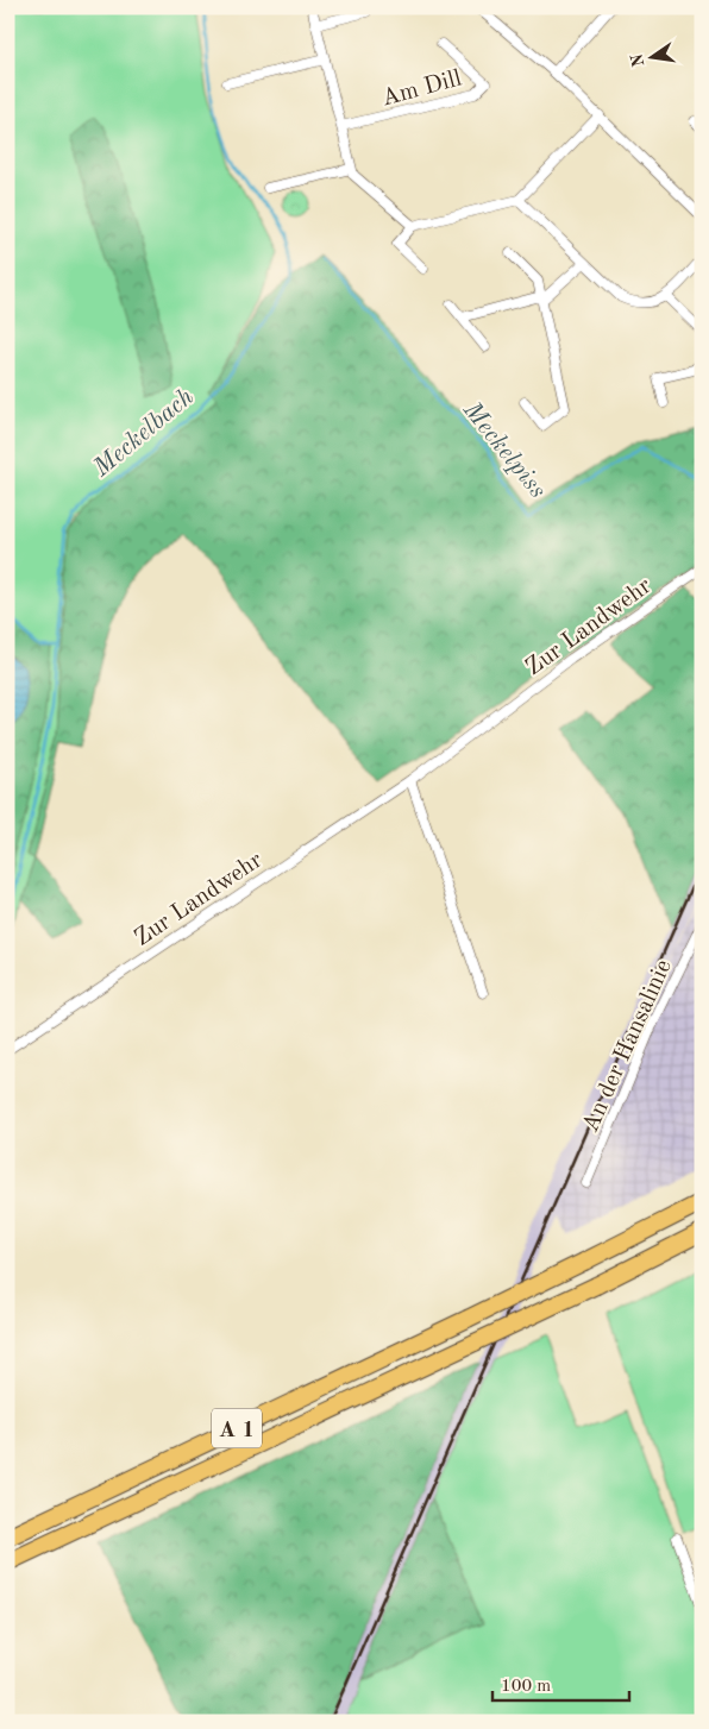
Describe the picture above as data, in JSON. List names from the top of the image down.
{
  "streets": {
    "highway": ["A 1"],
    "street": ["Am Dill", "Zur Landwehr", "An der Hansalinie"]
  },
  "water": ["Meckelbach", "Meckelpiss"],
  "scale_bar": "100 m",
  "north": "left"
}
